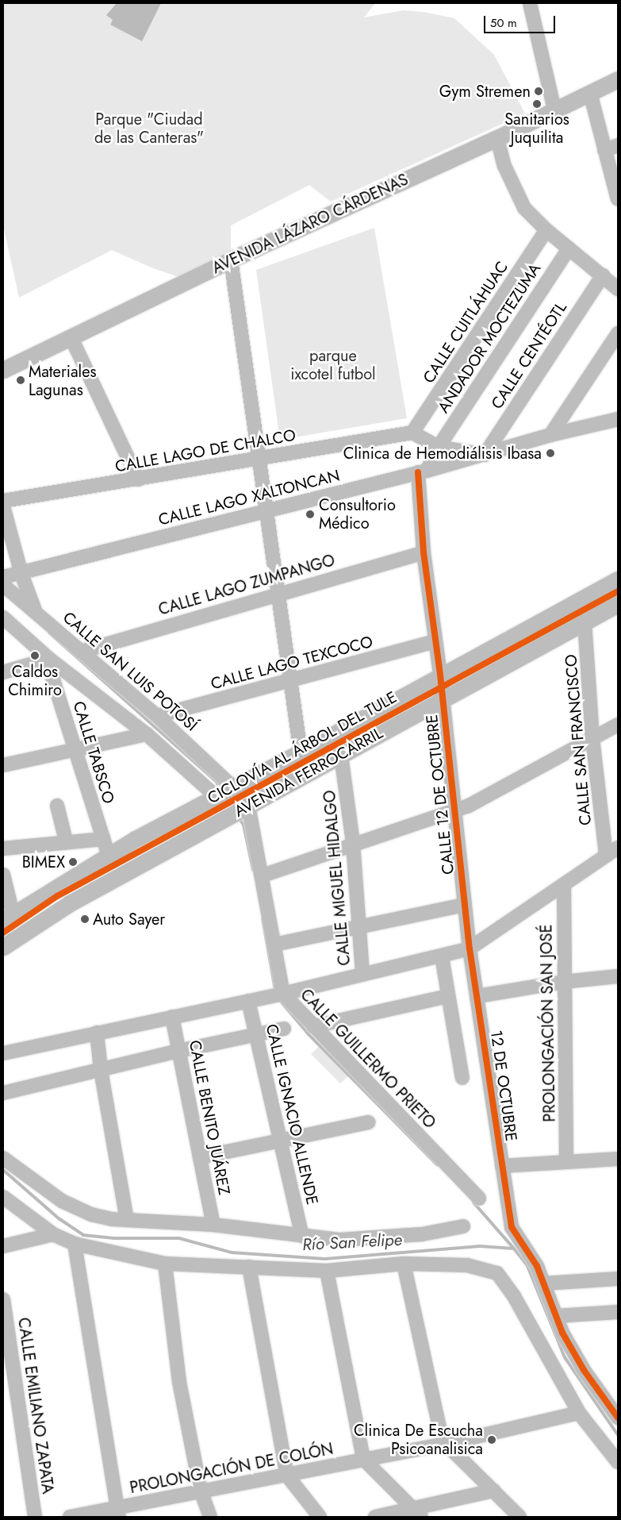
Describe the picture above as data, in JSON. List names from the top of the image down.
{
  "streets": {
    "main road": ["AVENIDA LÁZARO CÁRDENAS", "AVENIDA FERROCARRIL"],
    "street": [
      "CALLE CUITLÁHUAC",
      "ANDADOR MOCTEZUMA",
      "CALLE CENTÉOTL",
      "CALLE LAGO DE CHALCO",
      "CALLE LAGO XALTONCAN",
      "CALLE LAGO ZUMPANGO",
      "CALLE LAGO TEXCOCO",
      "CALLE SAN LUIS POTOSÍ",
      "CALLE SAN FRANCISCO",
      "CALLE TABSCO",
      "CALLE 12 DE OCTUBRE",
      "CALLE MIGUEL HIDALGO",
      "PROLONGACIÓN SAN JOSÉ",
      "CALLE GUILLERMO PRIETO",
      "12 DE OCTUBRE",
      "CALLE IGNACIO ALLENDE",
      "CALLE BENITO JUÁREZ",
      "CALLE EMILIANO ZAPATA",
      "PROLONGACIÓN DE COLÓN"
    ],
    "cycle path": ["CICLOVÍA AL ÁRBOL DEL TULE"]
  },
  "crossings": [
    ["CALLE CUITLÁHUAC", "CALLE LAGO DE CHALCO"],
    ["CALLE CENTÉOTL", "CALLE LAGO XALTONCAN"],
    ["CALLE LAGO XALTONCAN", "CALLE 12 DE OCTUBRE"],
    ["CALLE LAGO ZUMPANGO", "CALLE SAN LUIS POTOSÍ"],
    ["CALLE LAGO ZUMPANGO", "CALLE 12 DE OCTUBRE"],
    ["CALLE LAGO TEXCOCO", "CALLE SAN LUIS POTOSÍ"],
    ["CALLE LAGO TEXCOCO", "CALLE 12 DE OCTUBRE"],
    ["CALLE SAN LUIS POTOSÍ", "AVENIDA FERROCARRIL"],
    ["CALLE SAN FRANCISCO", "AVENIDA FERROCARRIL"],
    ["CALLE TABSCO", "AVENIDA FERROCARRIL"],
    ["AVENIDA FERROCARRIL", "CALLE 12 DE OCTUBRE"],
    ["AVENIDA FERROCARRIL", "CALLE MIGUEL HIDALGO"],
    ["AVENIDA FERROCARRIL", "CALLE GUILLERMO PRIETO"],
    ["CALLE 12 DE OCTUBRE", "12 DE OCTUBRE"]
  ],
  "water": ["Río San Felipe"],
  "parks": ["Parque \"Ciudad de las Canteras\"", "parque ixcotel futbol"],
  "places": [
    "Gym Stremen",
    "Sanitarios Juquilita",
    "Materiales Lagunas",
    "Clinica de Hemodiálisis Ibasa",
    "Consultorio Médico",
    "Caldos Chimiro",
    "BIMEX",
    "Auto Sayer",
    "Clinica De Escucha Psicoanalisica"
  ],
  "scale_bar": "50 m"
}
